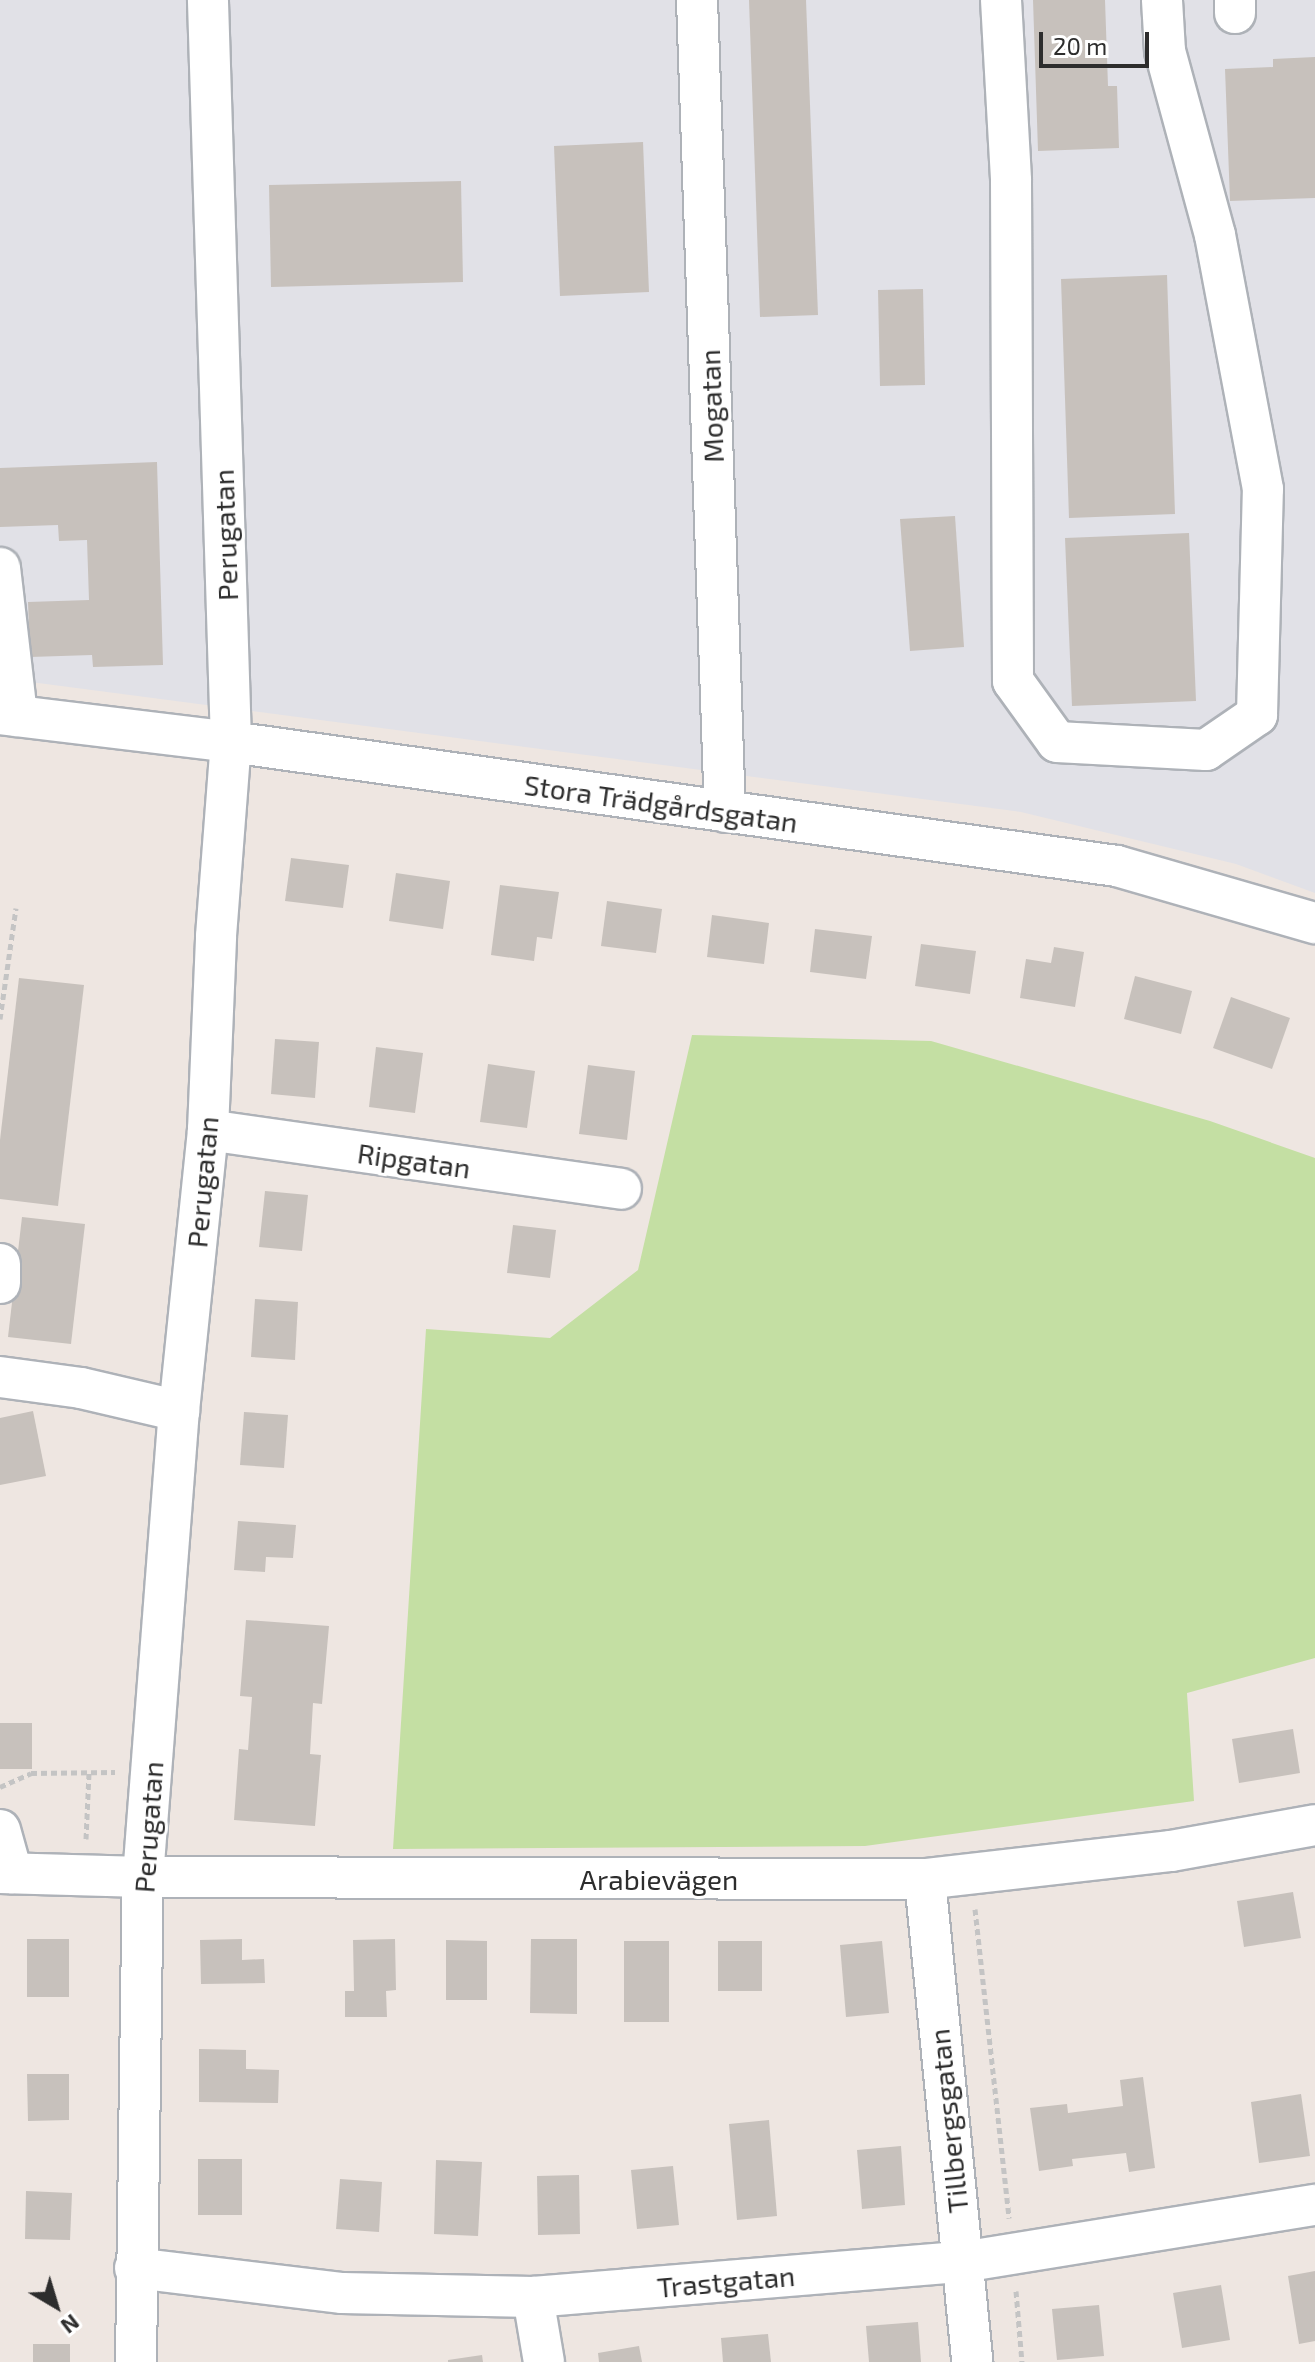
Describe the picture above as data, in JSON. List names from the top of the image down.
{
  "streets": {
    "street": [
      "Mogatan",
      "Perugatan",
      "Stora Trädgårdsgatan",
      "Ripgatan",
      "Arabievägen",
      "Tillbergsgatan",
      "Trastgatan"
    ]
  },
  "crossings": [
    ["Mogatan", "Stora Trädgårdsgatan"],
    ["Perugatan", "Stora Trädgårdsgatan"],
    ["Perugatan", "Ripgatan"],
    ["Perugatan", "Arabievägen"],
    ["Perugatan", "Trastgatan"],
    ["Arabievägen", "Tillbergsgatan"],
    ["Tillbergsgatan", "Trastgatan"]
  ],
  "scale_bar": "20 m",
  "north": "bottom right"
}
